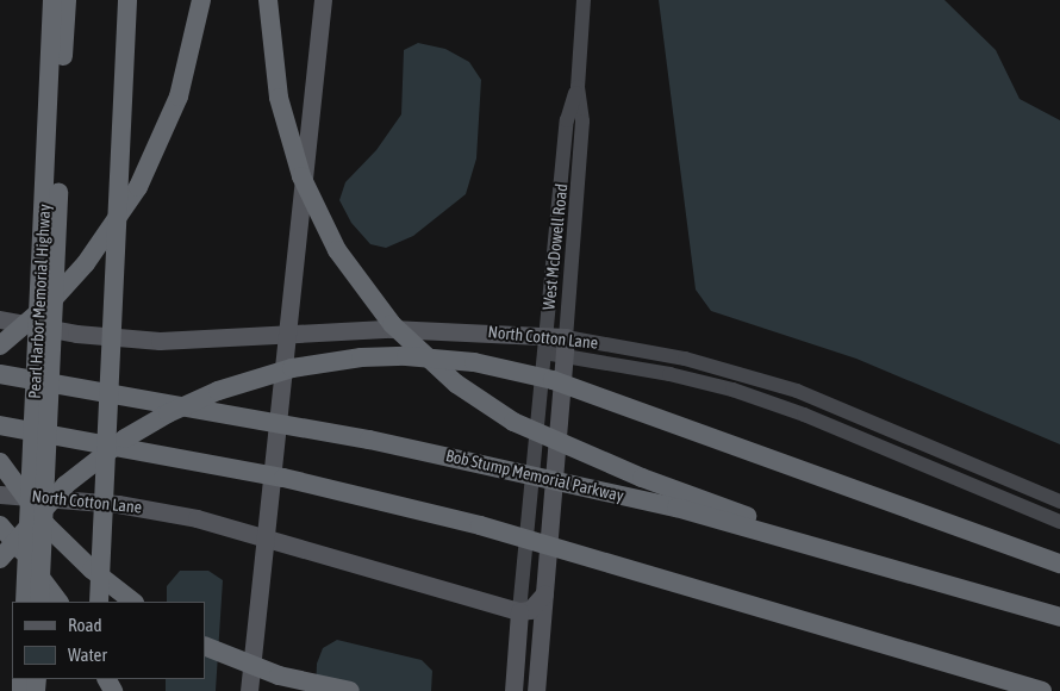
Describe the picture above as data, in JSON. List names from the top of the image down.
{
  "streets": {
    "highway": ["Pearl Harbor Memorial Highway", "Bob Stump Memorial Parkway"],
    "main road": ["West McDowell Road", "North Cotton Lane"]
  },
  "crossings": [
    ["West McDowell Road", "North Cotton Lane"]
  ],
  "legend": ["Road", "Water"]
}
